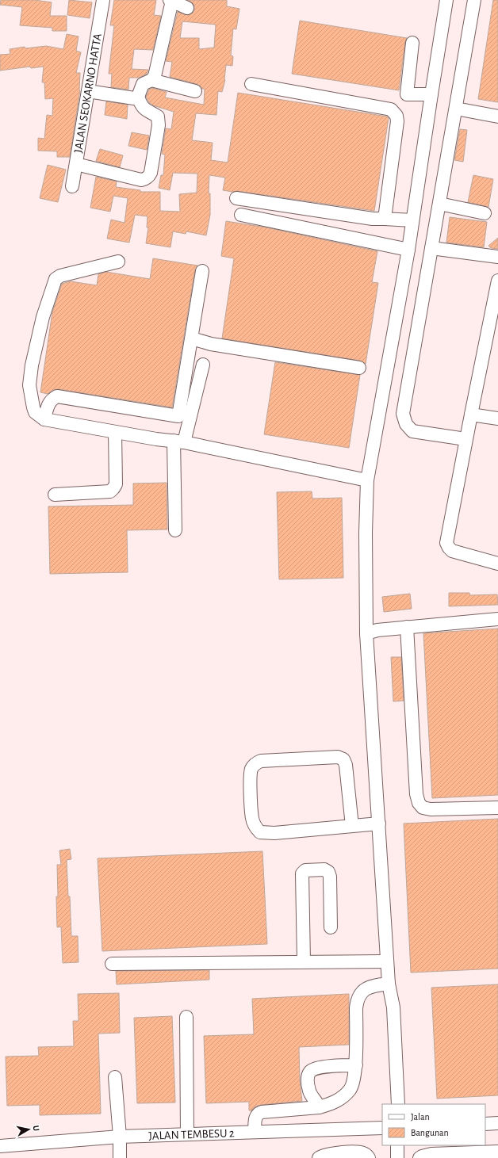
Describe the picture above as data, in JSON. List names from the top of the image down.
{
  "streets": {
    "street": ["JALAN SEOKARNO HATTA", "JALAN TEMBESU 2"]
  },
  "legend": ["Jalan", "Bangunan"],
  "north": "right"
}
